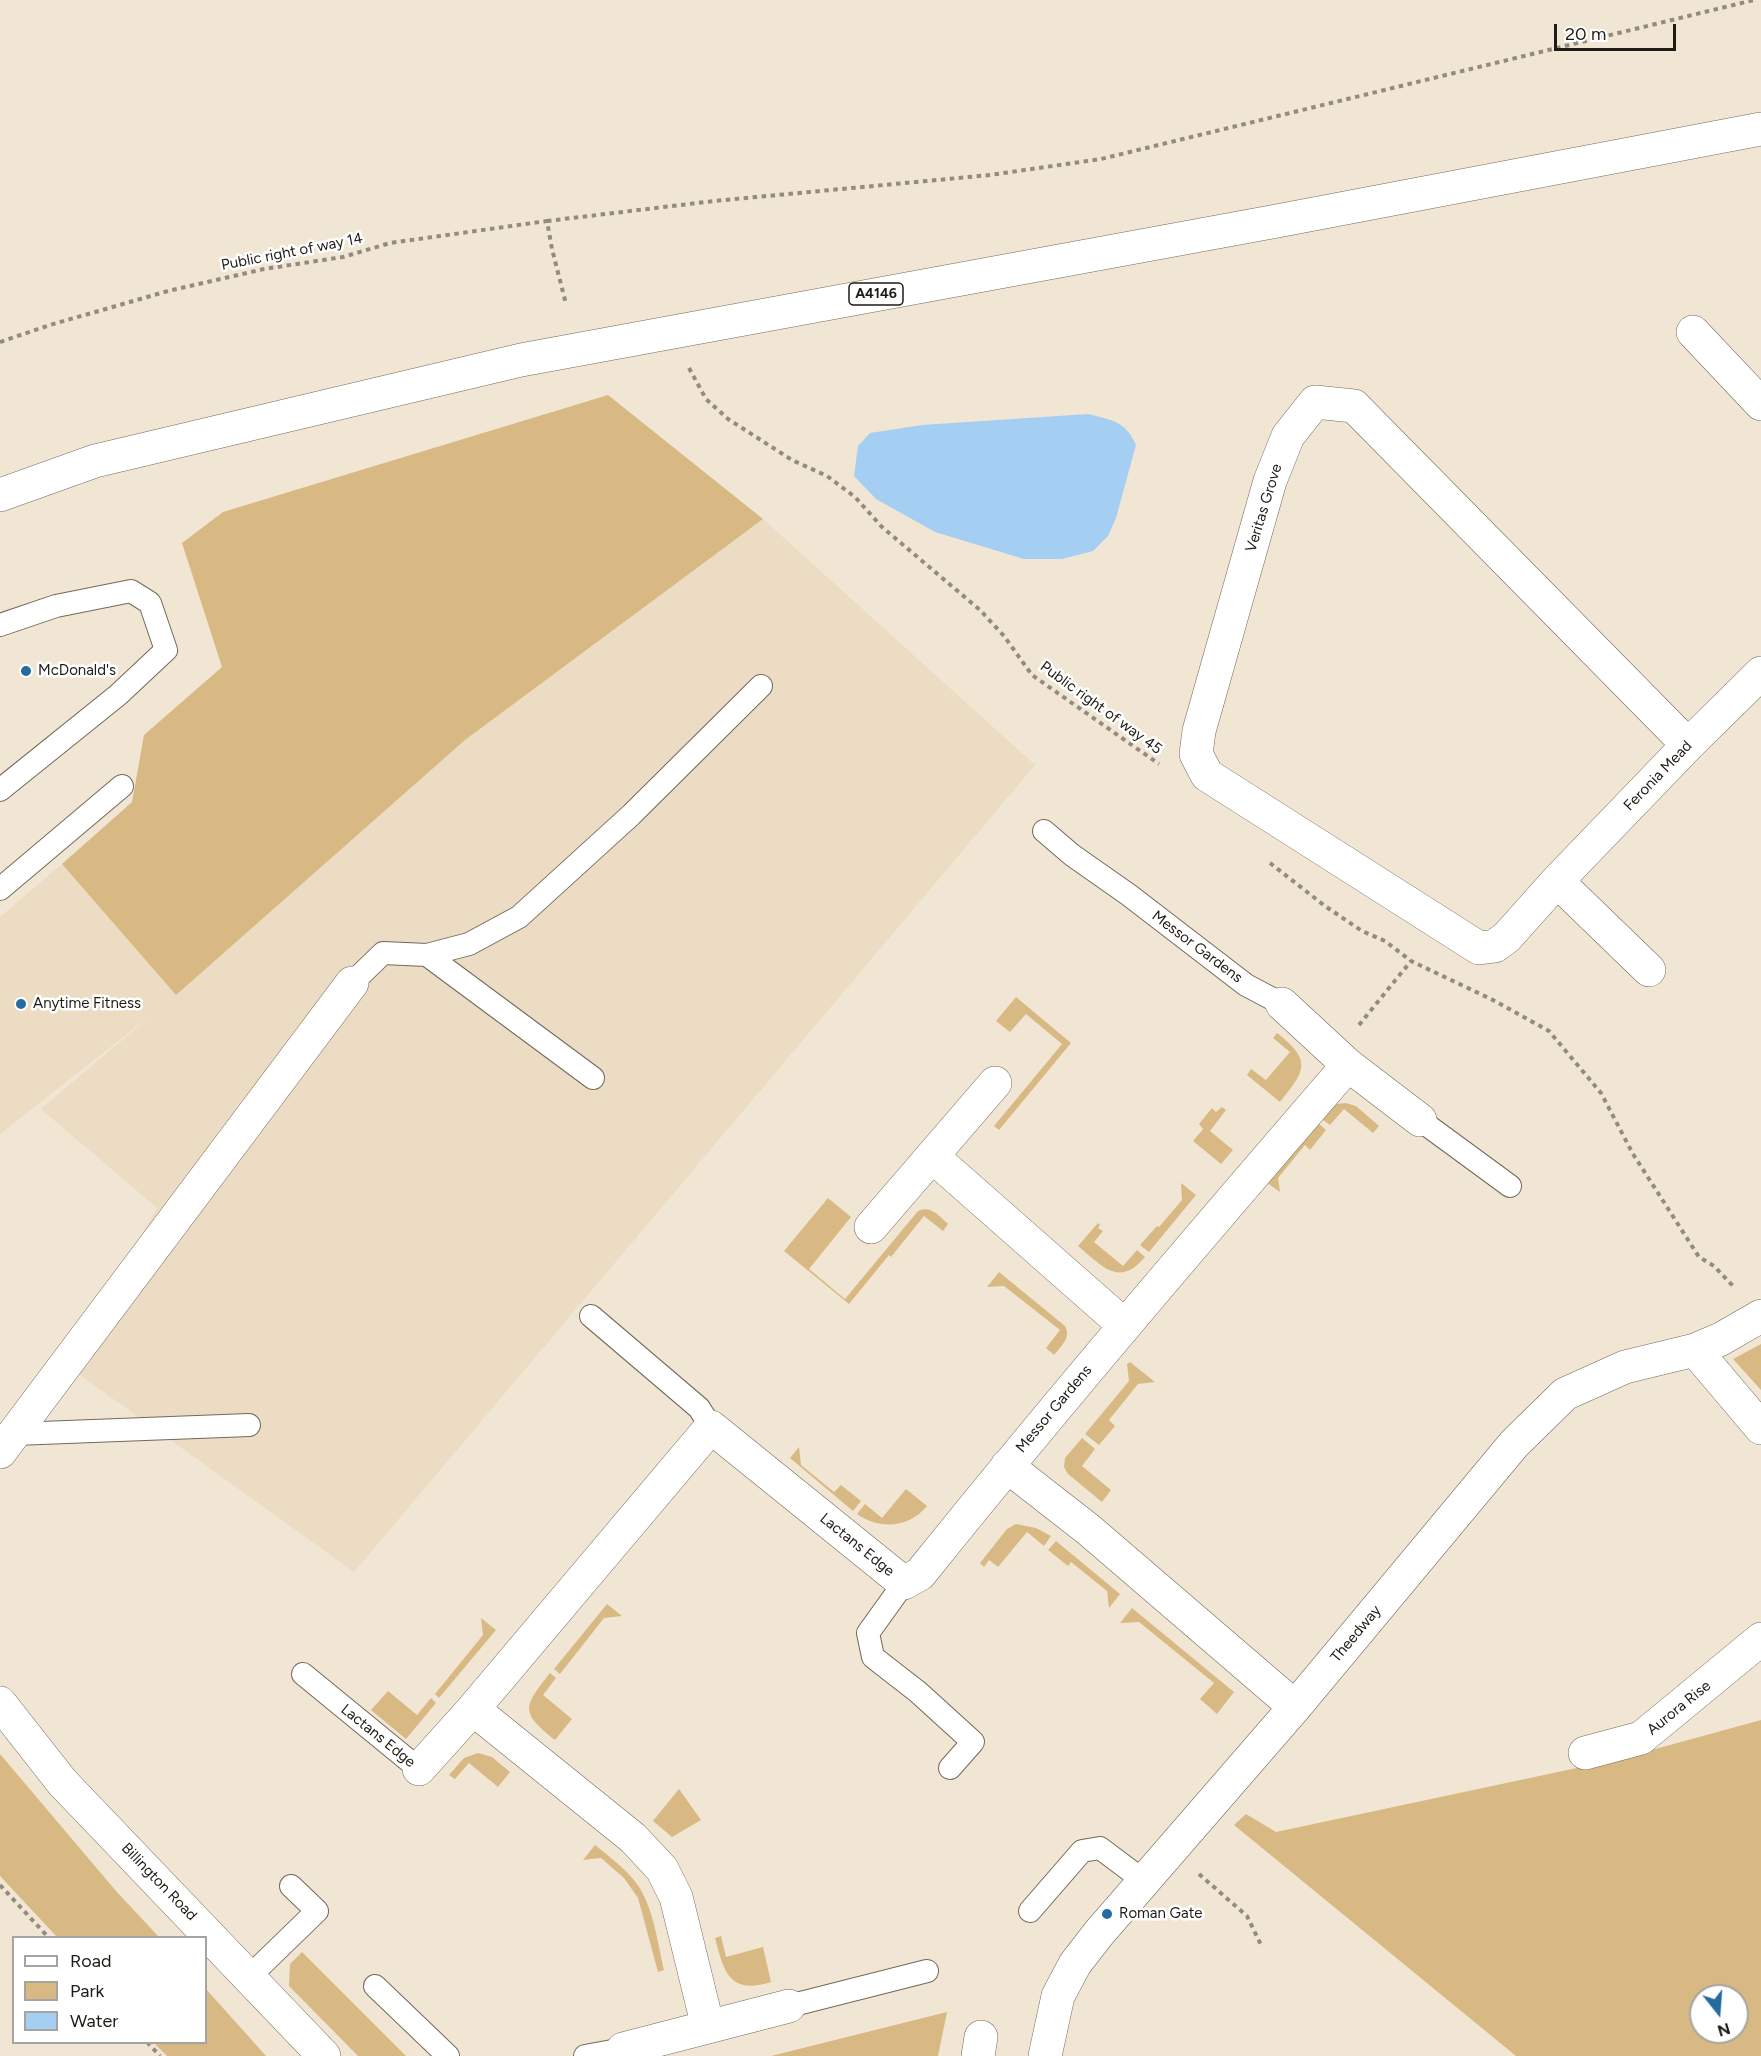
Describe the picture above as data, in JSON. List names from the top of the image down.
{
  "streets": {
    "main road": [
      "A4146",
      "Veritas Grove",
      "Feronia Mead",
      "Messor Gardens",
      "Lactans Edge",
      "Theedway",
      "Aurora Rise",
      "Billington Road"
    ],
    "path": ["Public right of way 14", "Public right of way 45"]
  },
  "crossings": [
    ["Veritas Grove", "Feronia Mead"],
    ["Messor Gardens", "Lactans Edge"]
  ],
  "places": ["McDonald's", "Anytime Fitness", "Roman Gate"],
  "legend": ["Road", "Park", "Water"],
  "scale_bar": "20 m",
  "north": "bottom"
}
